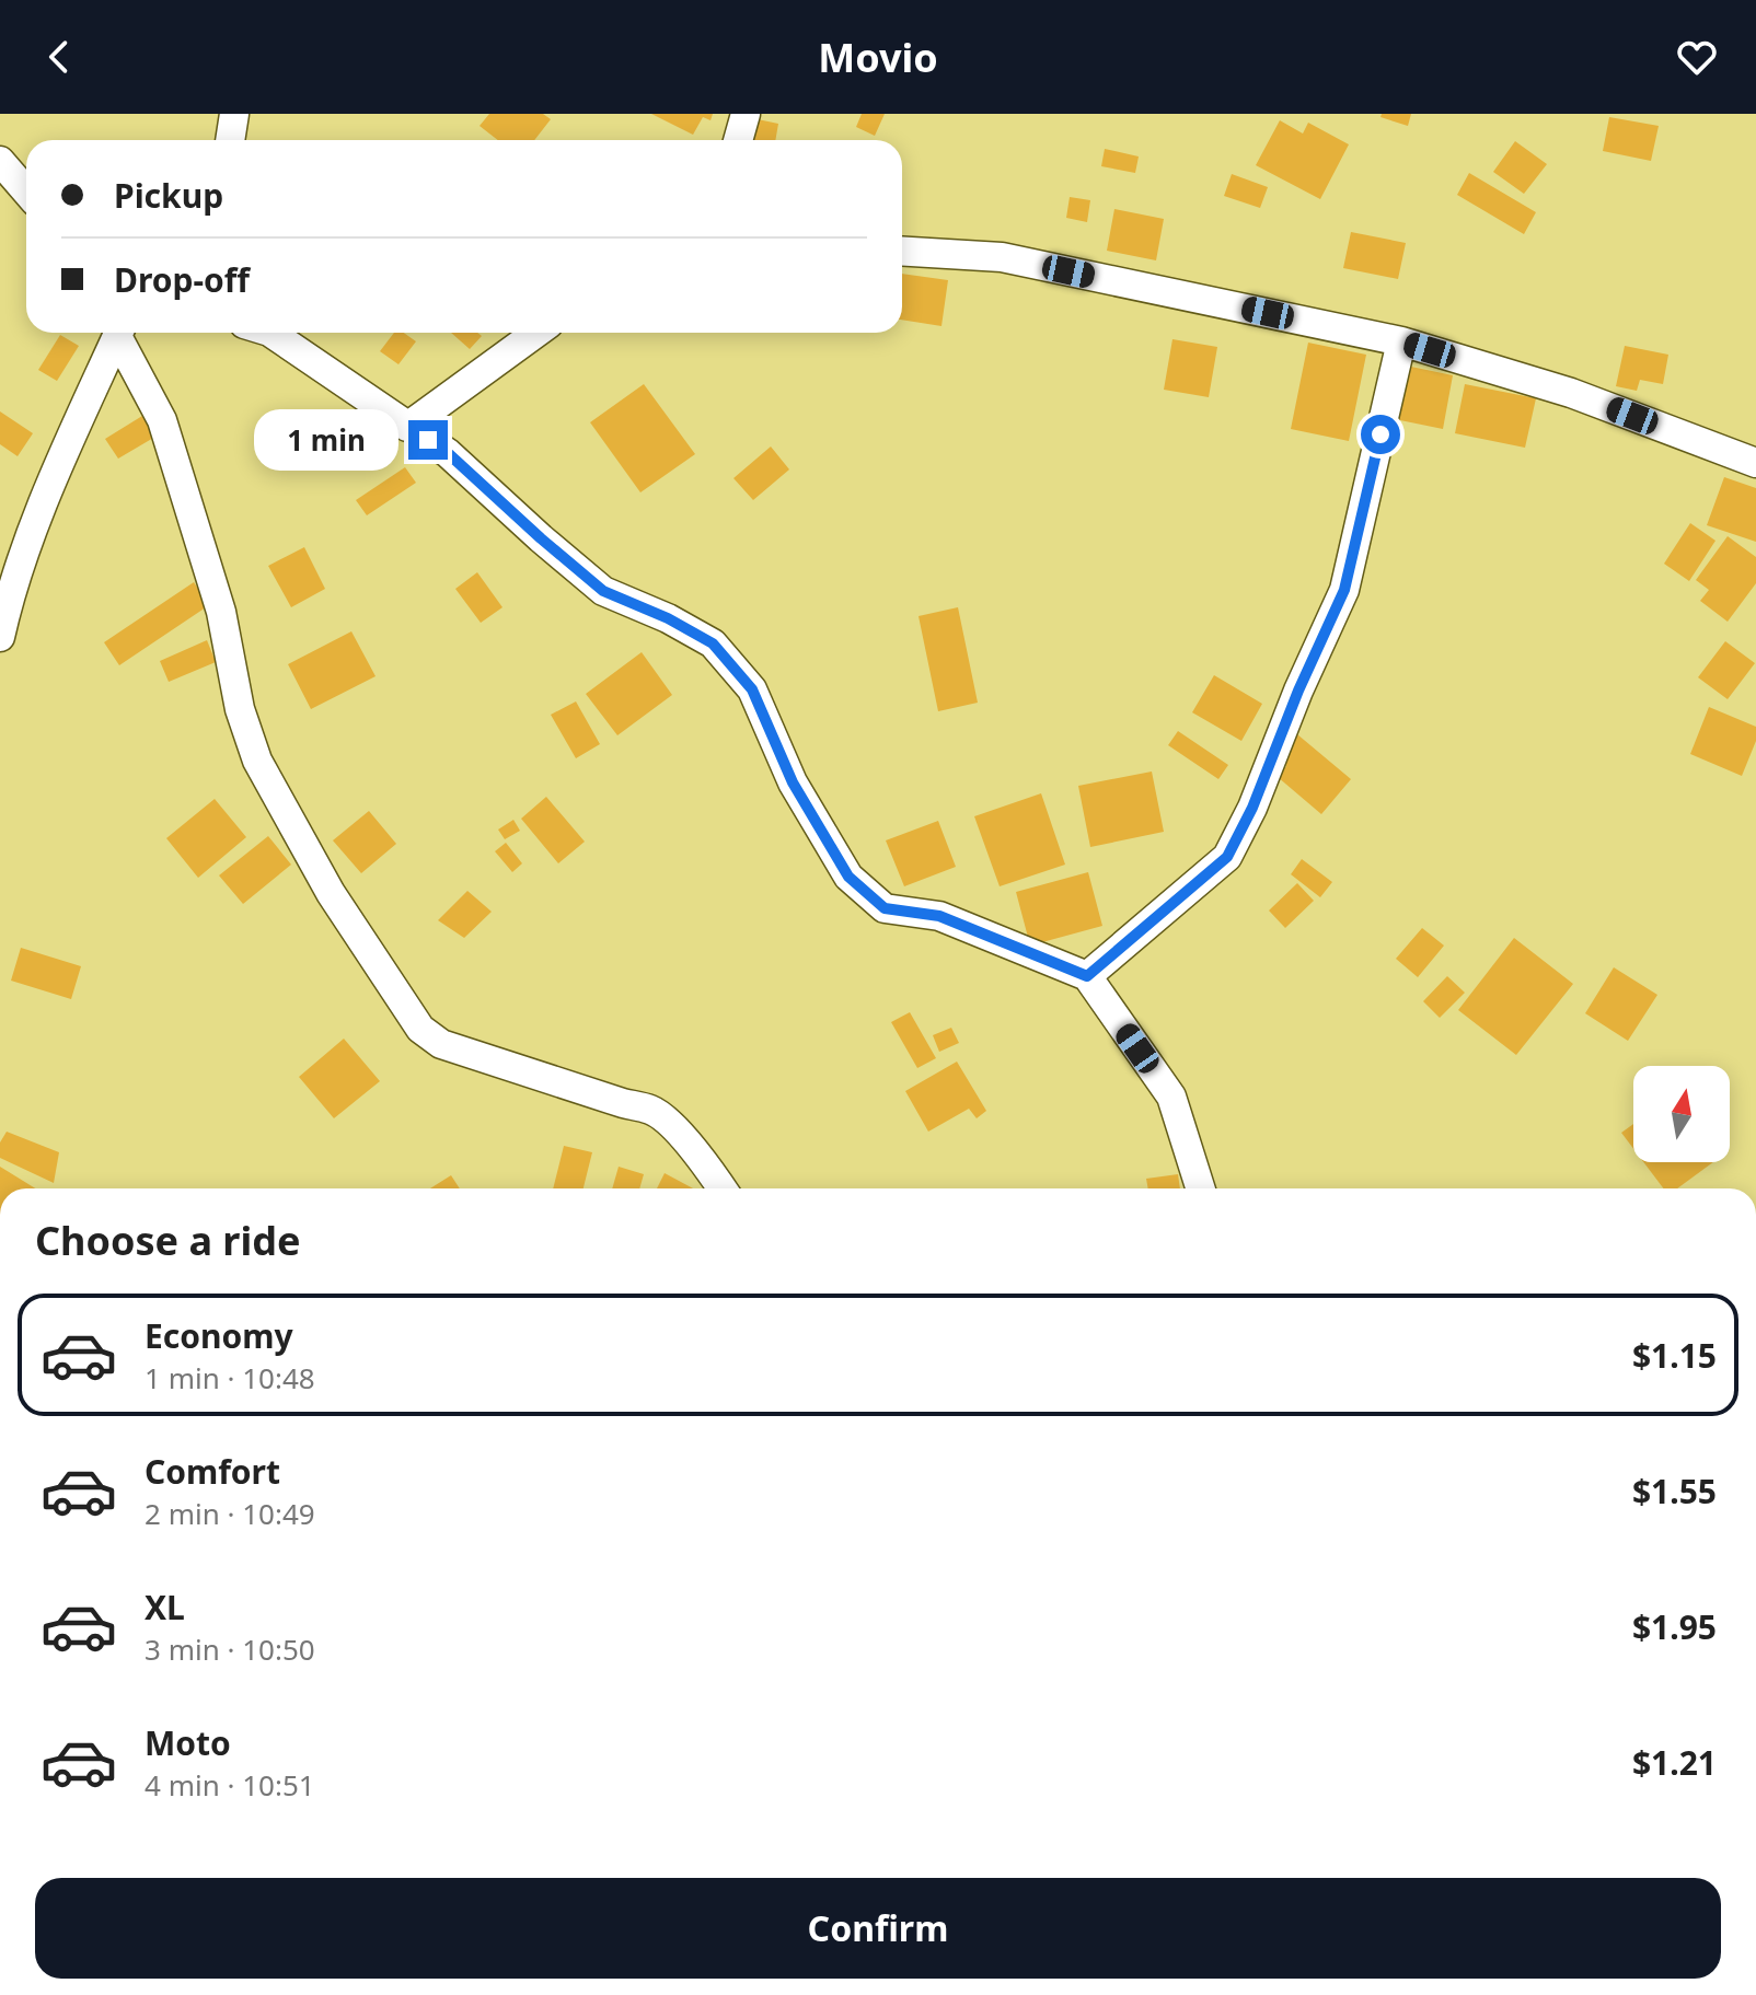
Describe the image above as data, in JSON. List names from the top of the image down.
{
  "north": "top",
  "page": {
    "header": "Movio",
    "banner": ["Pickup", "Drop-off"],
    "bubble": "1 min",
    "heading": "Choose a ride",
    "list": [
      {
        "name": "Economy",
        "note": "1 min · 10:48",
        "value": "$1.15"
      },
      {
        "name": "Comfort",
        "note": "2 min · 10:49",
        "value": "$1.55"
      },
      {
        "name": "XL",
        "note": "3 min · 10:50",
        "value": "$1.95"
      },
      {
        "name": "Moto",
        "note": "4 min · 10:51",
        "value": "$1.21"
      }
    ],
    "buttons": "Confirm"
  }
}
